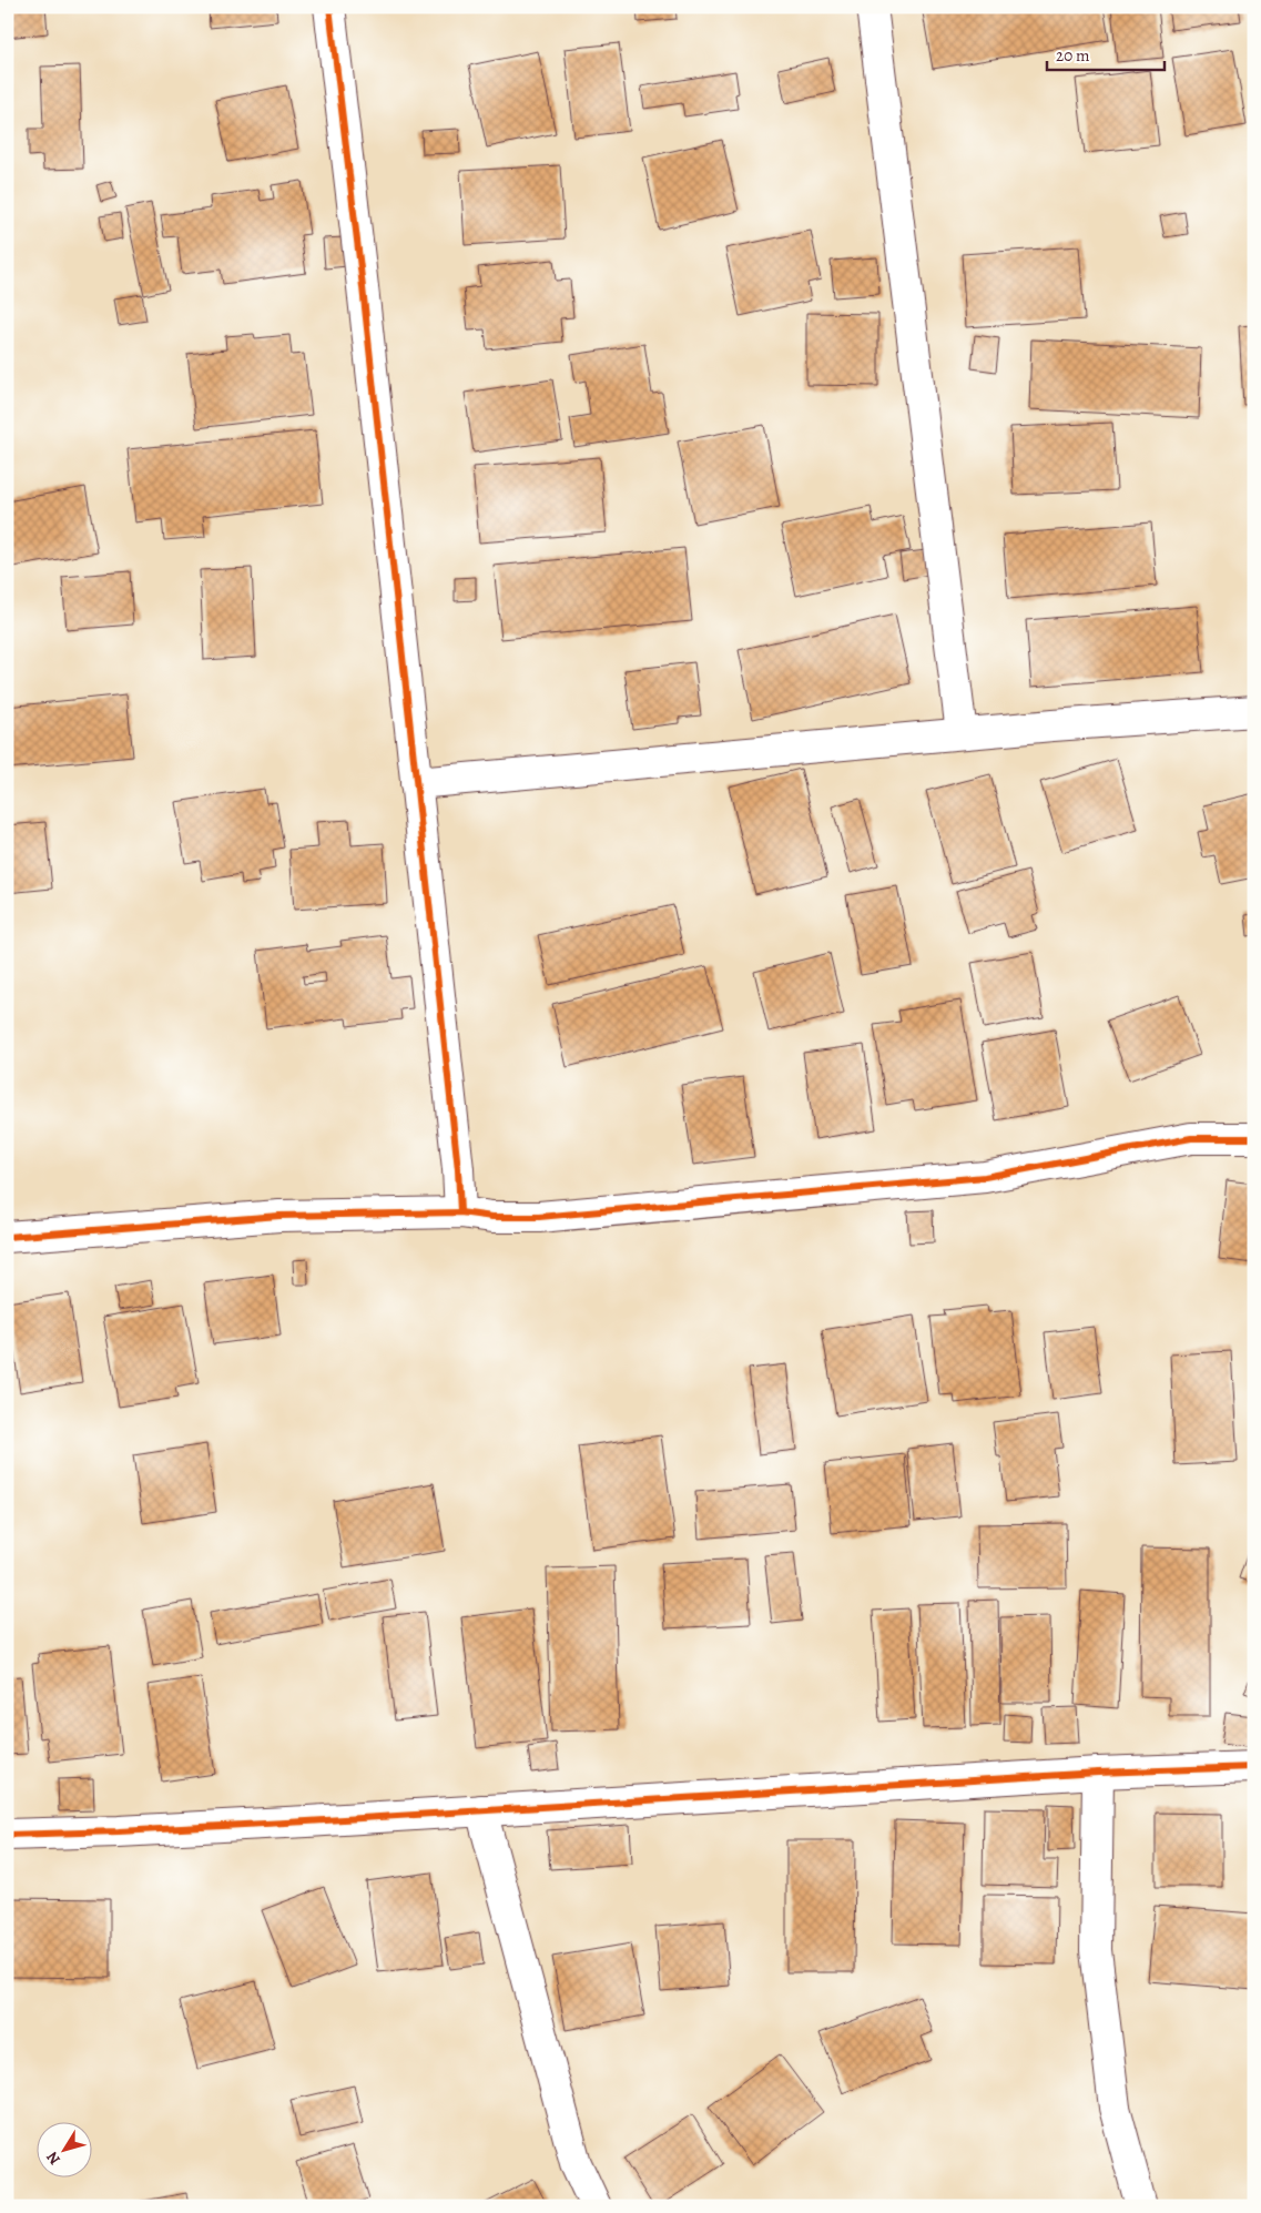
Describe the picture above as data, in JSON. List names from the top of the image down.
{
  "scale_bar": "20 m",
  "north": "bottom left"
}
